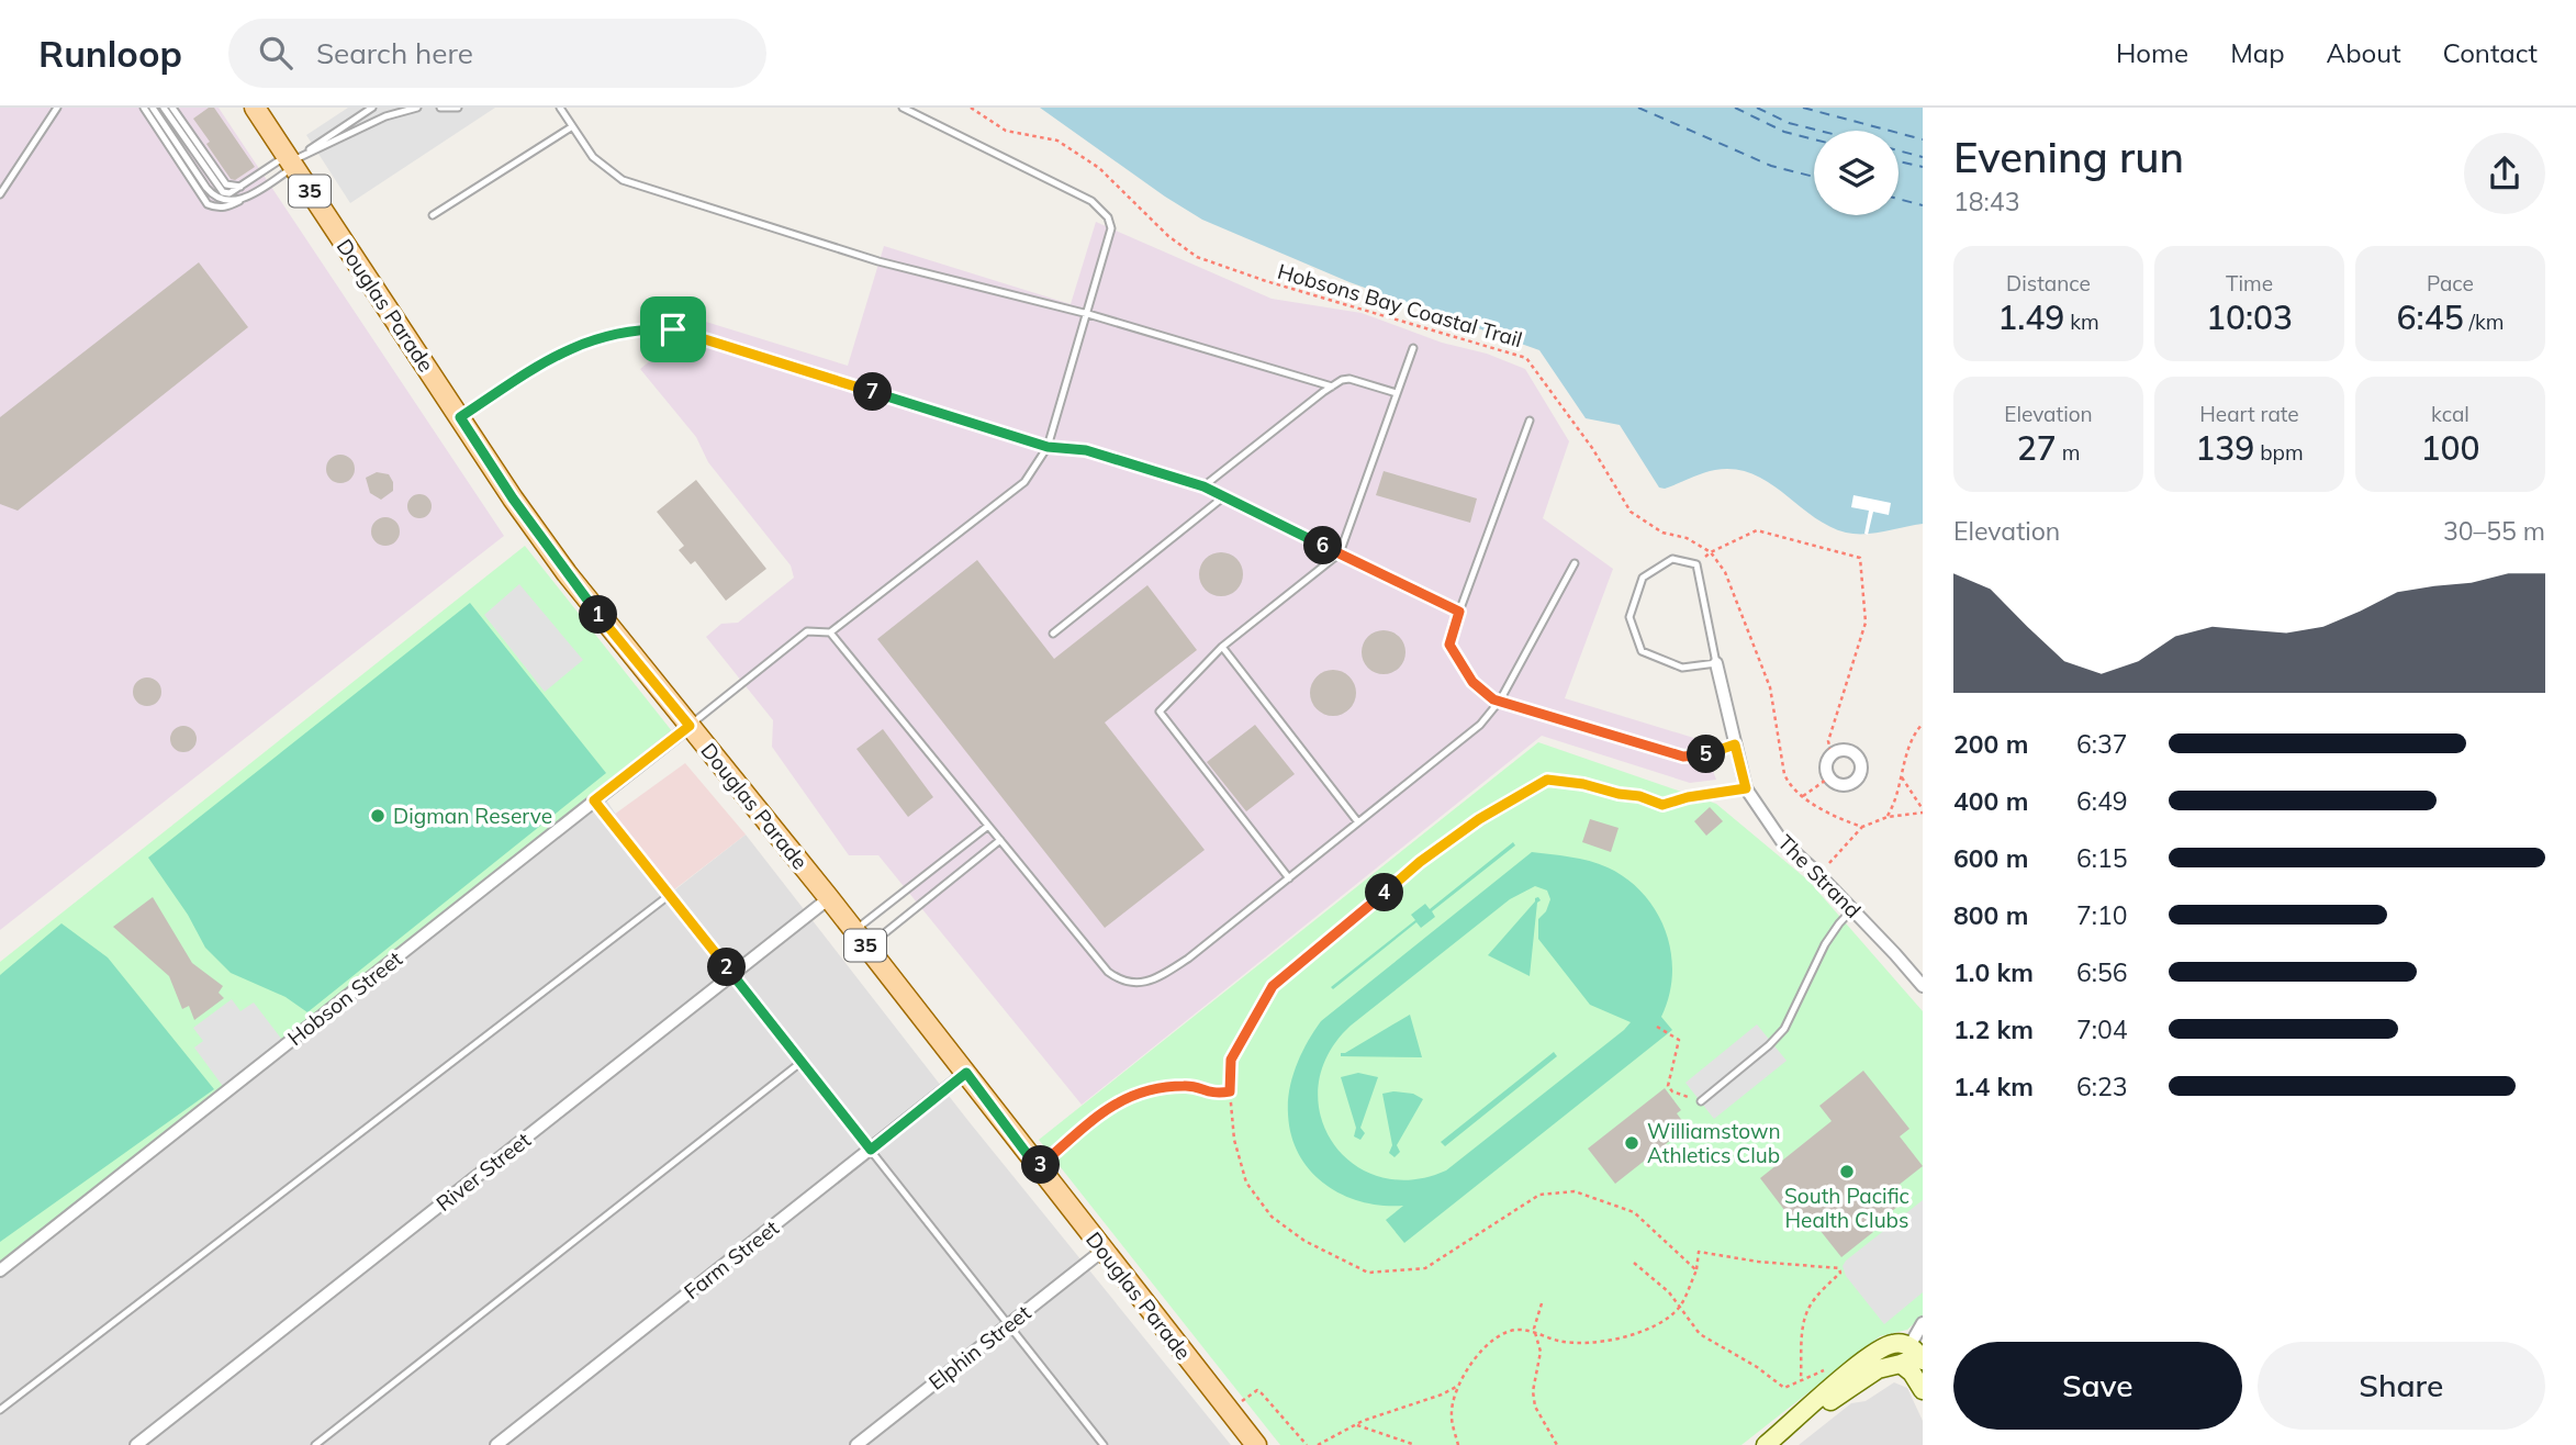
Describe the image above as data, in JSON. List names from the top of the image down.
{
  "streets": {
    "main road": ["35", "Douglas Parade"],
    "street": [
      "The Strand",
      "Hobson Street",
      "River Street",
      "Farm Street",
      "Elphin Street"
    ],
    "path": ["Hobsons Bay Coastal Trail"]
  },
  "crossings": [
    ["Douglas Parade", "Hobson Street"],
    ["Douglas Parade", "River Street"],
    ["Douglas Parade", "Farm Street"],
    ["Douglas Parade", "Elphin Street"]
  ],
  "places": ["Digman Reserve", "Williamstown Athletics Club", "South Pacific Health Clubs"],
  "page": {
    "header": "Runloop",
    "search": "Search here",
    "nav": [
      "Home",
      "Map",
      "About",
      "Contact"
    ],
    "heading": ["Evening run", "18:43"],
    "stats": [
      ["Distance", "1.49 km"],
      ["Time", "10:03"],
      ["Pace", "6:45 /km"],
      ["Elevation", "27 m"],
      ["Heart rate", "139 bpm"],
      ["kcal", "100"]
    ],
    "pins": [
      "7",
      "6",
      "1",
      "5",
      "4",
      "2",
      "3"
    ],
    "chart": ["Elevation", "30–55 m"],
    "list": [
      {
        "name": "200 m",
        "note": "6:37"
      },
      {
        "name": "400 m",
        "note": "6:49"
      },
      {
        "name": "600 m",
        "note": "6:15"
      },
      {
        "name": "800 m",
        "note": "7:10"
      },
      {
        "name": "1.0 km",
        "note": "6:56"
      },
      {
        "name": "1.2 km",
        "note": "7:04"
      },
      {
        "name": "1.4 km",
        "note": "6:23"
      }
    ],
    "buttons": ["Save", "Share"]
  }
}
